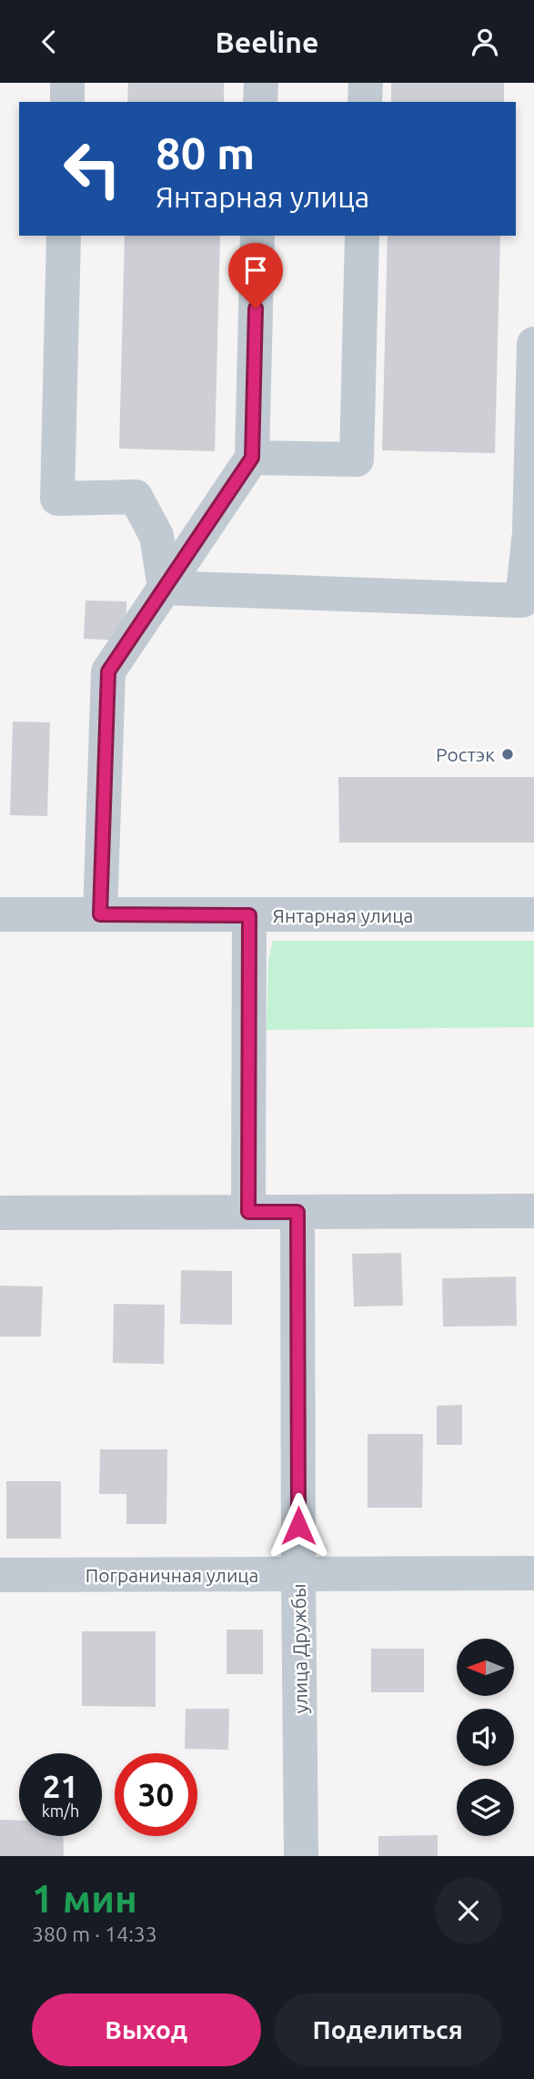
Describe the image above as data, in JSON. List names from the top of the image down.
{
  "streets": {
    "street": ["Янтарная улица", "Пограничная улица", "улица Дружбы"]
  },
  "crossings": [
    ["Пограничная улица", "улица Дружбы"]
  ],
  "places": ["Ростэк"],
  "north": "left",
  "page": {
    "header": "Beeline",
    "turn": ["80 m", "Янтарная улица"],
    "speed": "21 km/h",
    "limit": "30",
    "heading": ["1 мин", "380 m · 14:33"],
    "buttons": ["Выход", "Поделиться"]
  }
}
